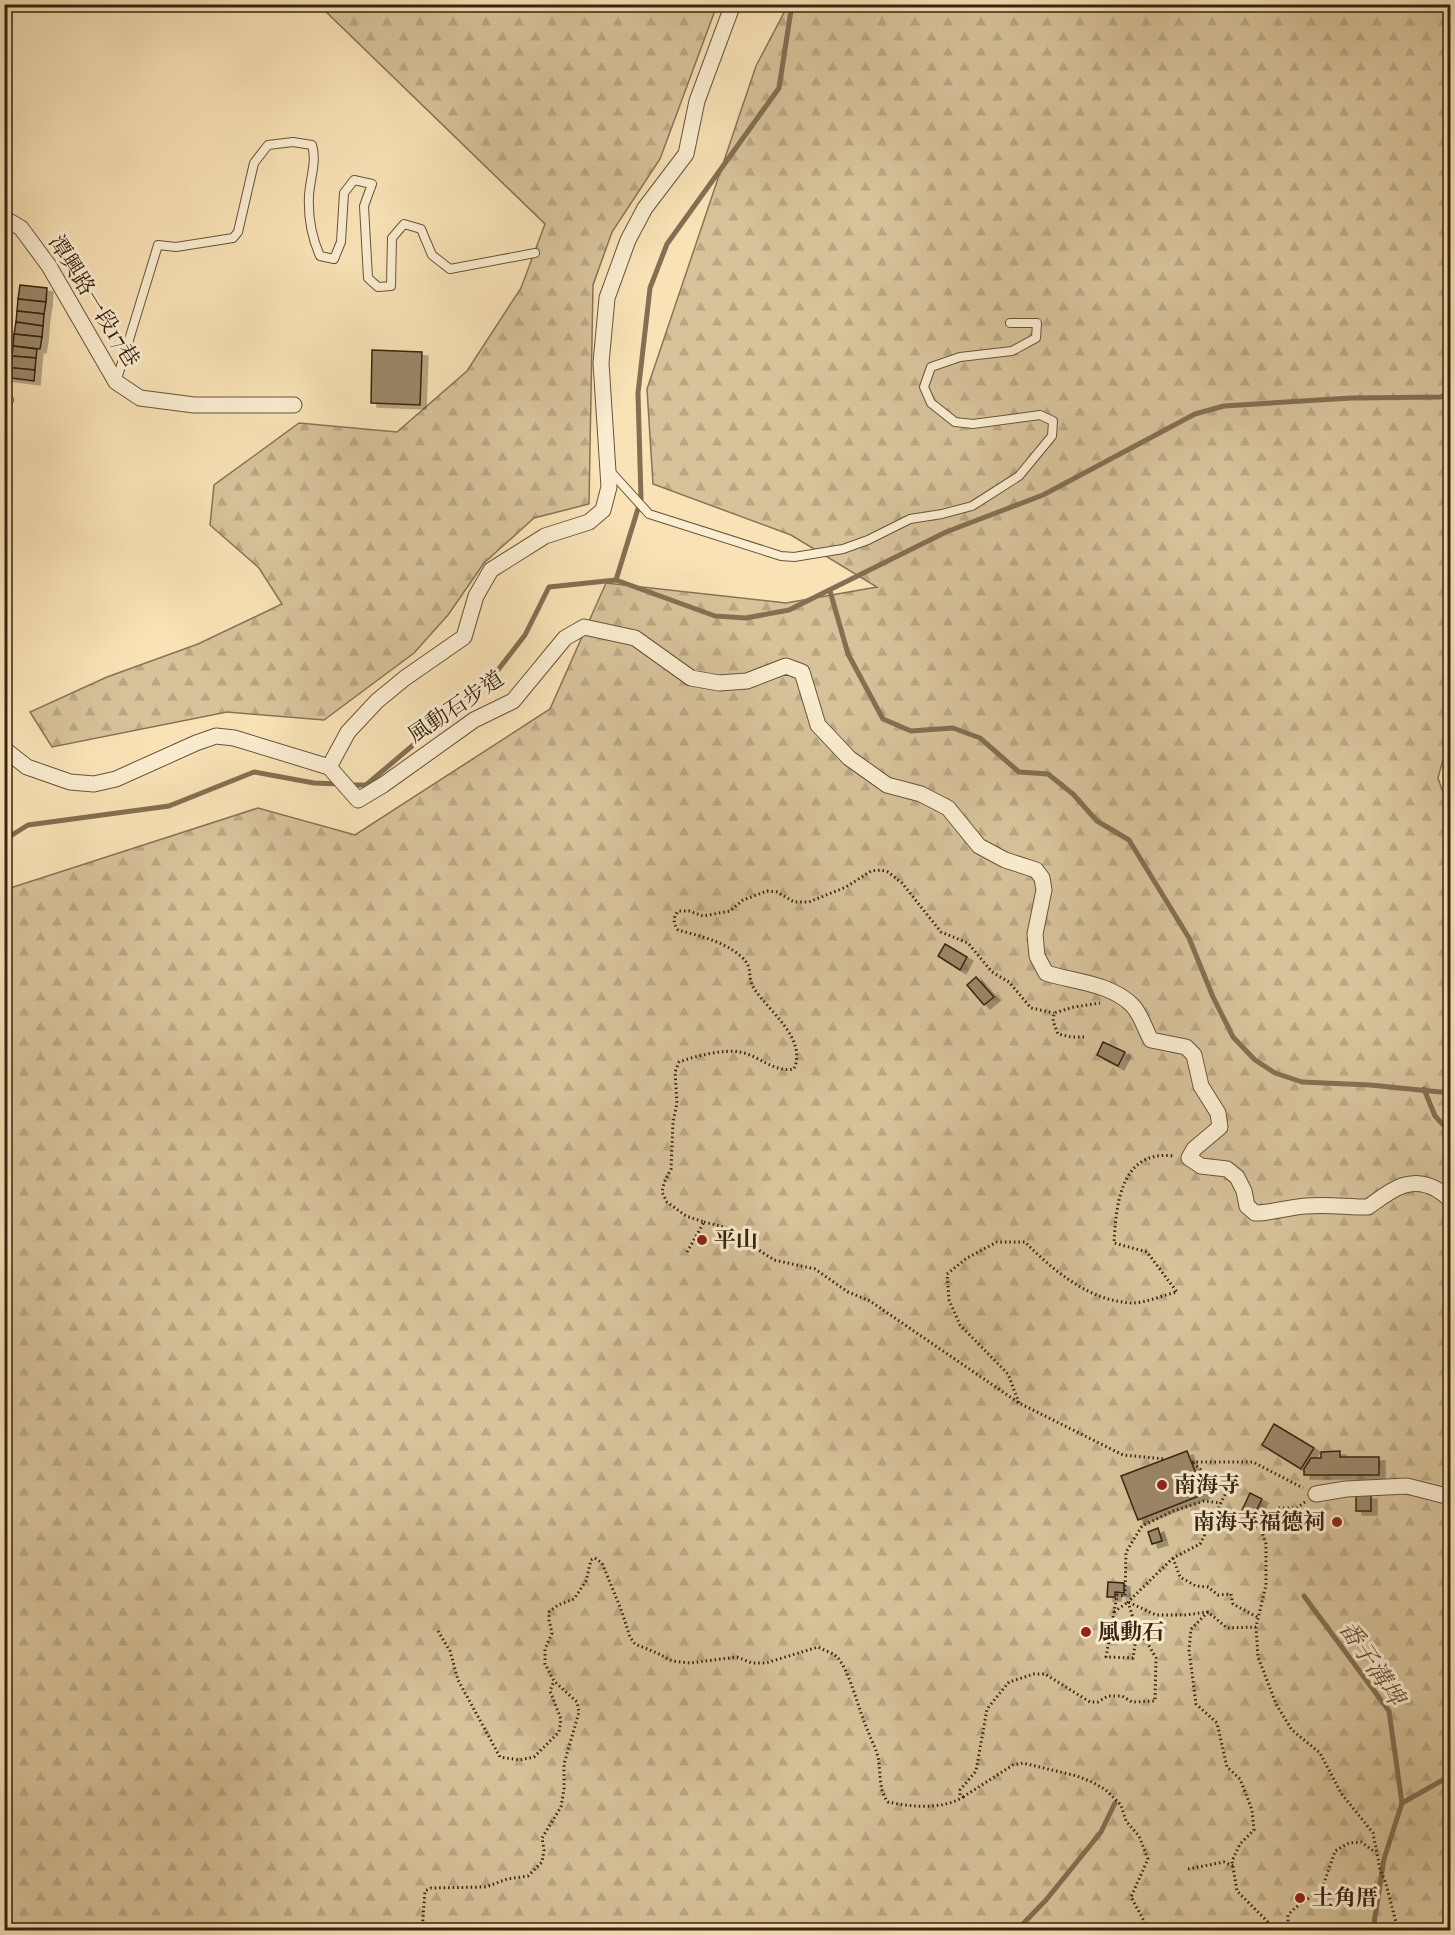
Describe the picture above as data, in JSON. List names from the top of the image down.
{
  "streets": {
    "street": ["潭興路一段17巷", "風動石步道"]
  },
  "water": ["番子溝埤"],
  "places": [
    "平山",
    "南海寺",
    "南海寺福德祠",
    "風動石",
    "土角厝"
  ]
}
